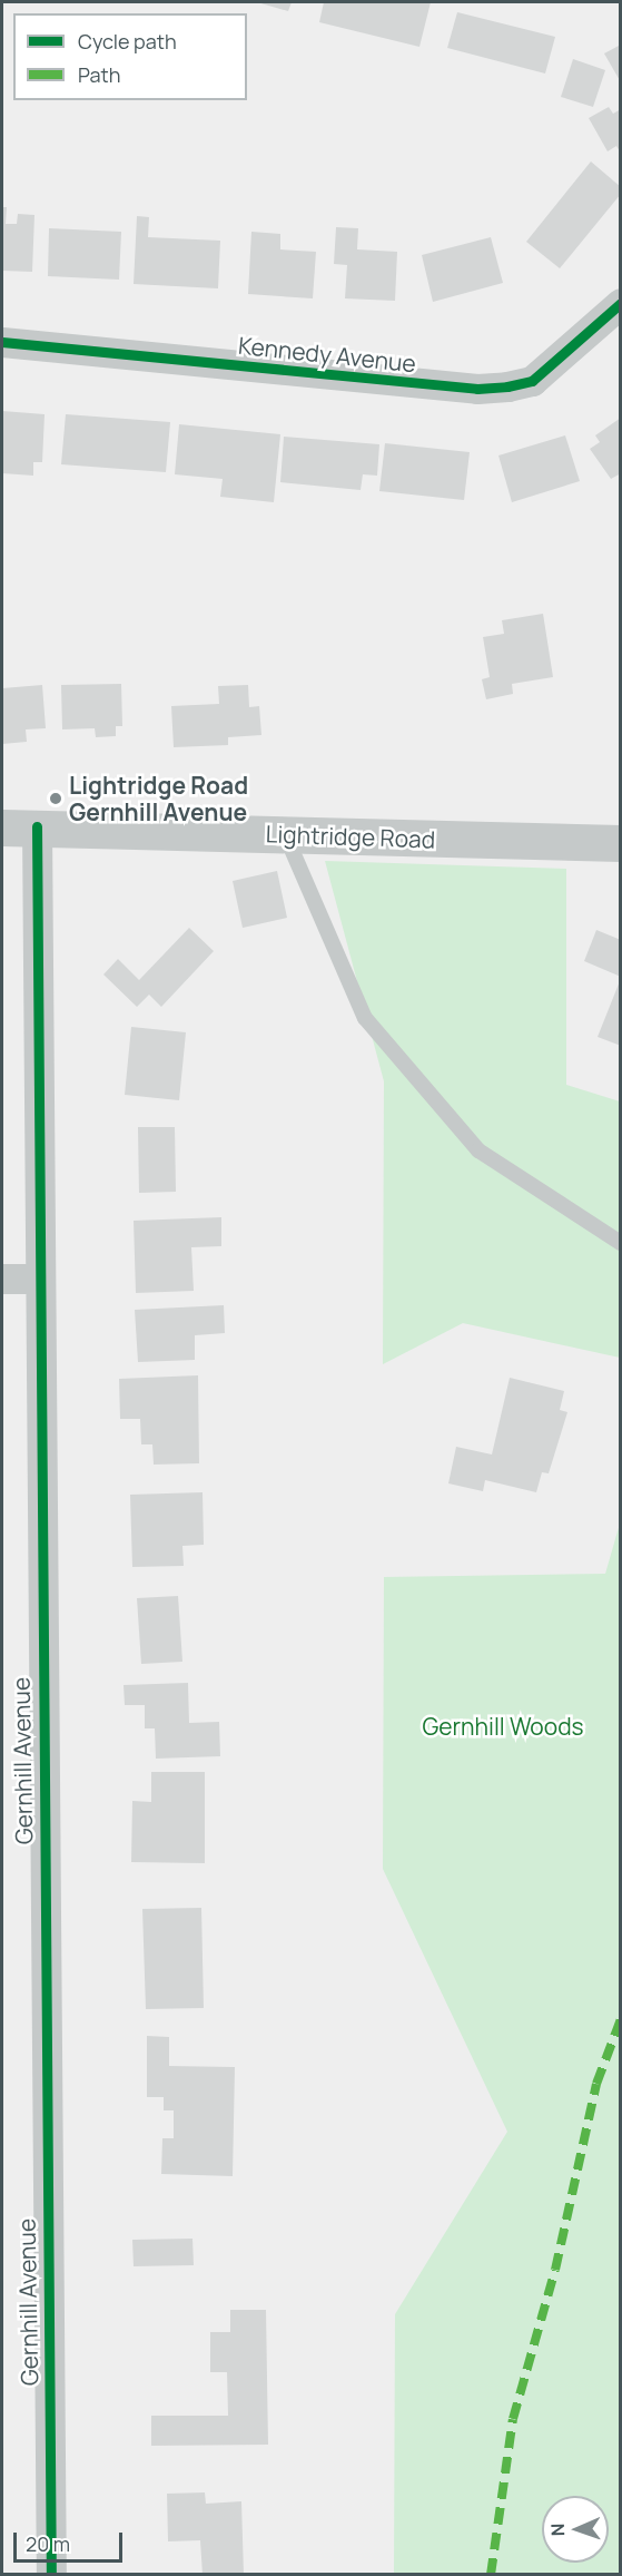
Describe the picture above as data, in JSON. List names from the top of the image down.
{
  "streets": {
    "street": ["Kennedy Avenue", "Lightridge Road", "Gernhill Avenue"]
  },
  "crossings": [
    ["Lightridge Road", "Gernhill Avenue"]
  ],
  "parks": ["Gernhill Woods"],
  "places": ["Lightridge Road Gernhill Avenue"],
  "legend": ["Cycle path", "Path"],
  "scale_bar": "20 m",
  "north": "left"
}
